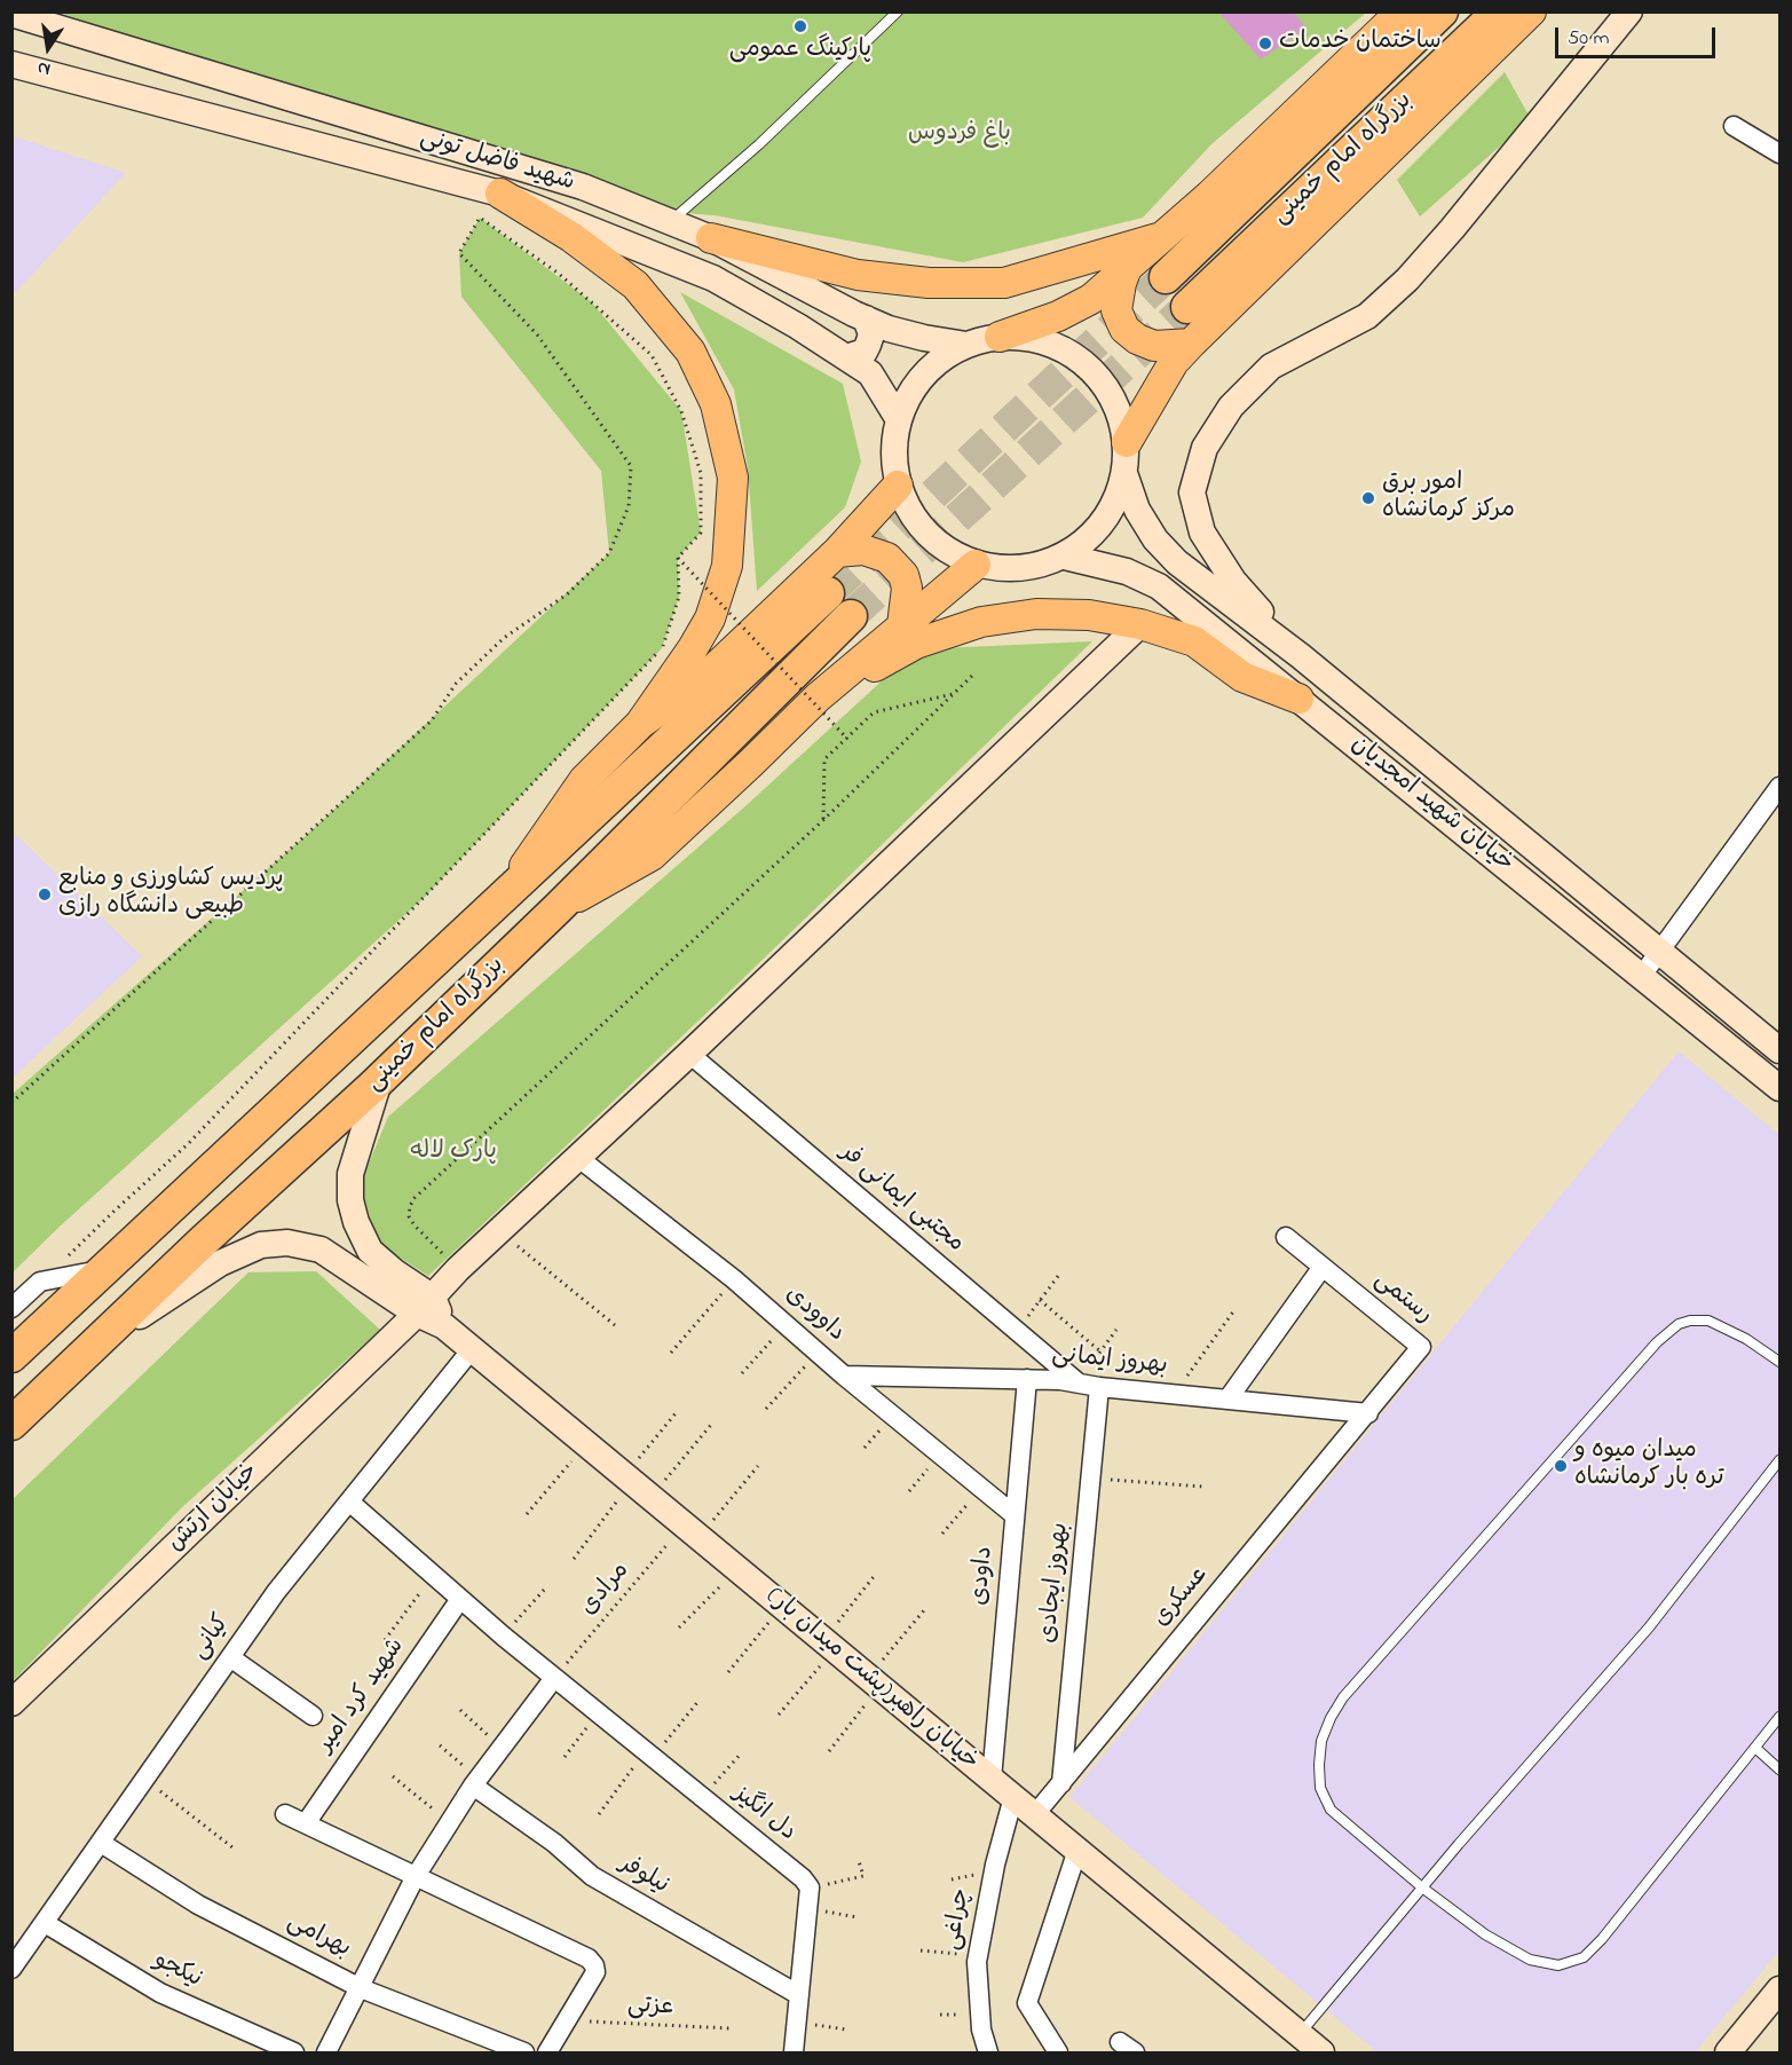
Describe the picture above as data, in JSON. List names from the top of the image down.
{
  "streets": {
    "highway": ["بزرگراه امام خمینی"],
    "main road": [
      "شهید فاضل تونی",
      "خیابان شهید امجدیان",
      "خیابان ارتش",
      "خیابان راهبر(پشت میدان بار)"
    ],
    "street": [
      "مجتبی ایمانی فر",
      "رستمی",
      "داوودی",
      "بهروز ایمانی",
      "داودی",
      "بهروز ایجادی",
      "عسکری",
      "کیانی",
      "شهید کرد امیر",
      "دل انگیز",
      "نیلوفر",
      "چراغی",
      "بهرامی",
      "نیکجو"
    ],
    "path": ["مرادی", "عزتی"]
  },
  "crossings": [
    ["شهید فاضل تونی", "خیابان شهید امجدیان"],
    ["مجتبی ایمانی فر", "بهروز ایمانی"],
    ["مجتبی ایمانی فر", "خیابان ارتش"],
    ["رستمی", "بهروز ایمانی"],
    ["رستمی", "عسکری"],
    ["داوودی", "بهروز ایمانی"],
    ["داوودی", "خیابان ارتش"],
    ["داوودی", "داودی"],
    ["بهروز ایمانی", "داودی"],
    ["بهروز ایمانی", "بهروز ایجادی"],
    ["بهروز ایمانی", "عسکری"],
    ["خیابان ارتش", "خیابان راهبر(پشت میدان بار)"],
    ["داودی", "خیابان راهبر(پشت میدان بار)"],
    ["بهروز ایجادی", "عسکری"],
    ["مرادی", "خیابان راهبر(پشت میدان بار)"],
    ["مرادی", "دل انگیز"],
    ["عسکری", "خیابان راهبر(پشت میدان بار)"],
    ["کیانی", "خیابان راهبر(پشت میدان بار)"],
    ["کیانی", "دل انگیز"],
    ["کیانی", "بهرامی"],
    ["کیانی", "نیکجو"],
    ["خیابان راهبر(پشت میدان بار)", "چراغی"],
    ["شهید کرد امیر", "دل انگیز"]
  ],
  "parks": ["باغ فردوس", "پارک لاله"],
  "places": [
    "پارکینگ عمومی",
    "ساختمان خدمات",
    "امور برق مرکز کرمانشاه",
    "پردیس کشاورزی و منابع طبیعی دانشگاه رازی",
    "میدان میوه و تره بار کرمانشاه"
  ],
  "scale_bar": "50 m",
  "north": "bottom"
}
